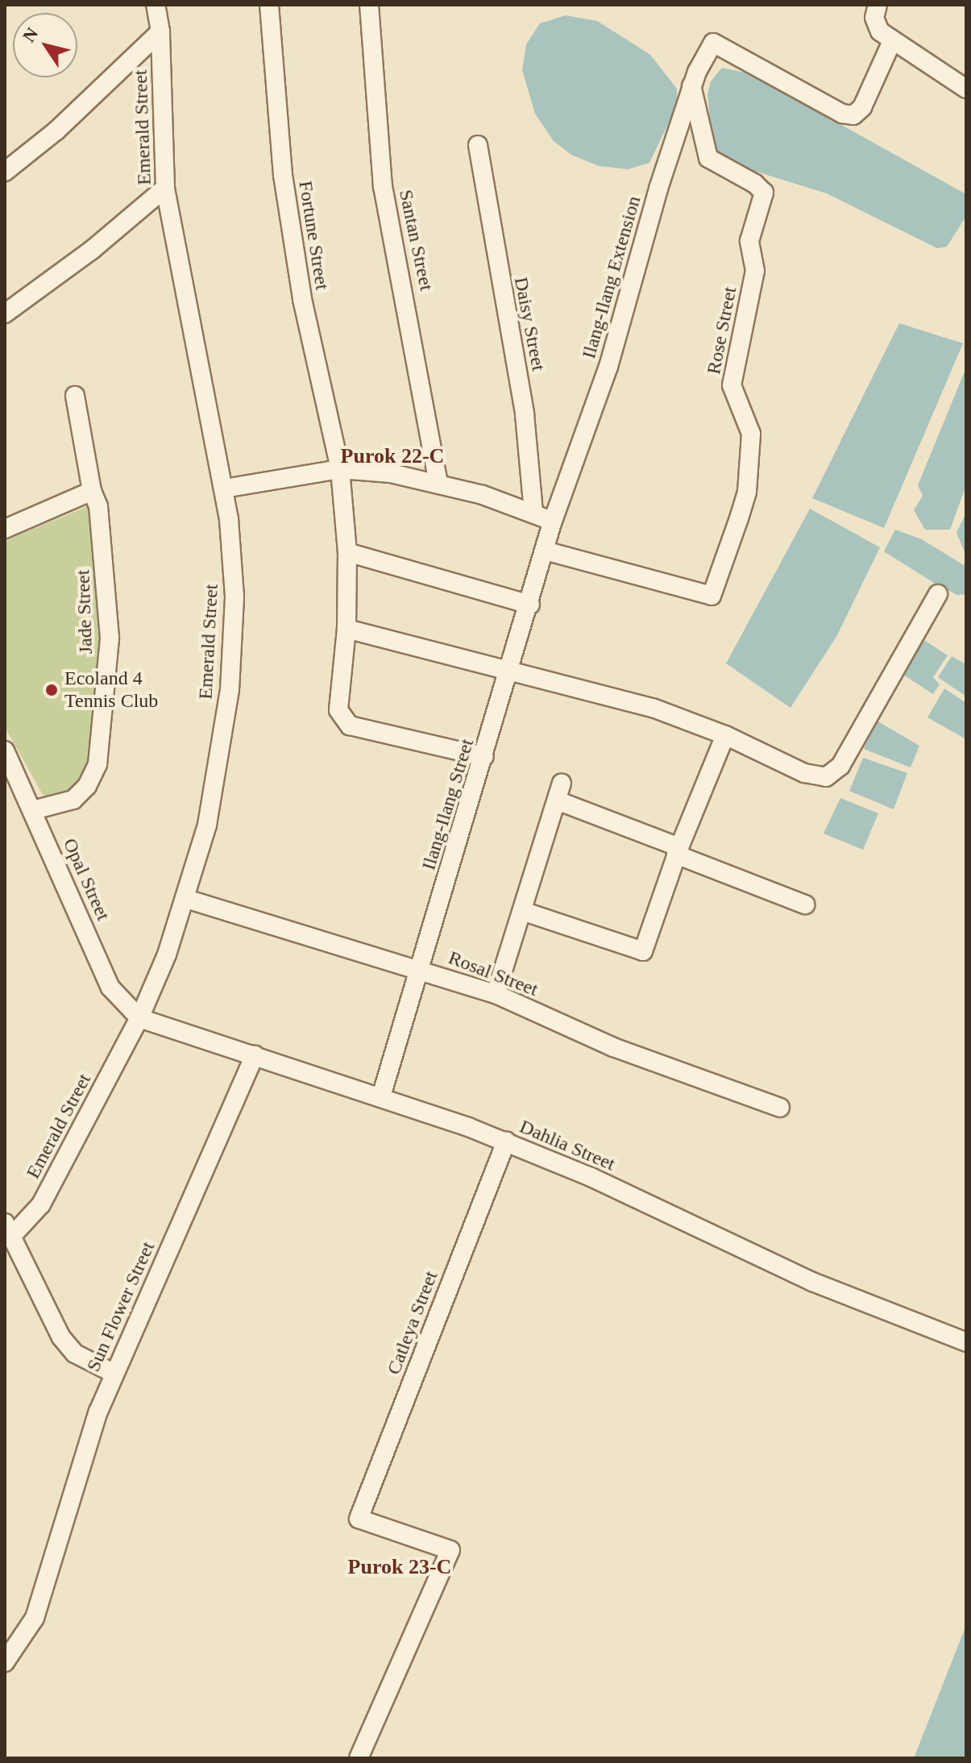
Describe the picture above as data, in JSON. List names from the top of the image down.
{
  "streets": {
    "street": [
      "Emerald Street",
      "Fortune Street",
      "Santan Street",
      "Ilang-Ilang Extension",
      "Daisy Street",
      "Rose Street",
      "Jade Street",
      "Ilang-Ilang Street",
      "Opal Street",
      "Rosal Street",
      "Dahlia Street",
      "Sun Flower Street",
      "Catleya Street"
    ]
  },
  "crossings": [
    ["Emerald Street", "Opal Street"],
    ["Emerald Street", "Rosal Street"],
    ["Emerald Street", "Dahlia Street"],
    ["Fortune Street", "Ilang-Ilang Street"],
    ["Ilang-Ilang Extension", "Rose Street"],
    ["Ilang-Ilang Extension", "Ilang-Ilang Street"],
    ["Rose Street", "Ilang-Ilang Street"],
    ["Jade Street", "Opal Street"],
    ["Ilang-Ilang Street", "Rosal Street"],
    ["Ilang-Ilang Street", "Dahlia Street"],
    ["Opal Street", "Dahlia Street"],
    ["Dahlia Street", "Sun Flower Street"],
    ["Dahlia Street", "Catleya Street"]
  ],
  "districts": ["Purok 22-C", "Purok 23-C"],
  "places": ["Ecoland 4 Tennis Club"],
  "north": "top left"
}
